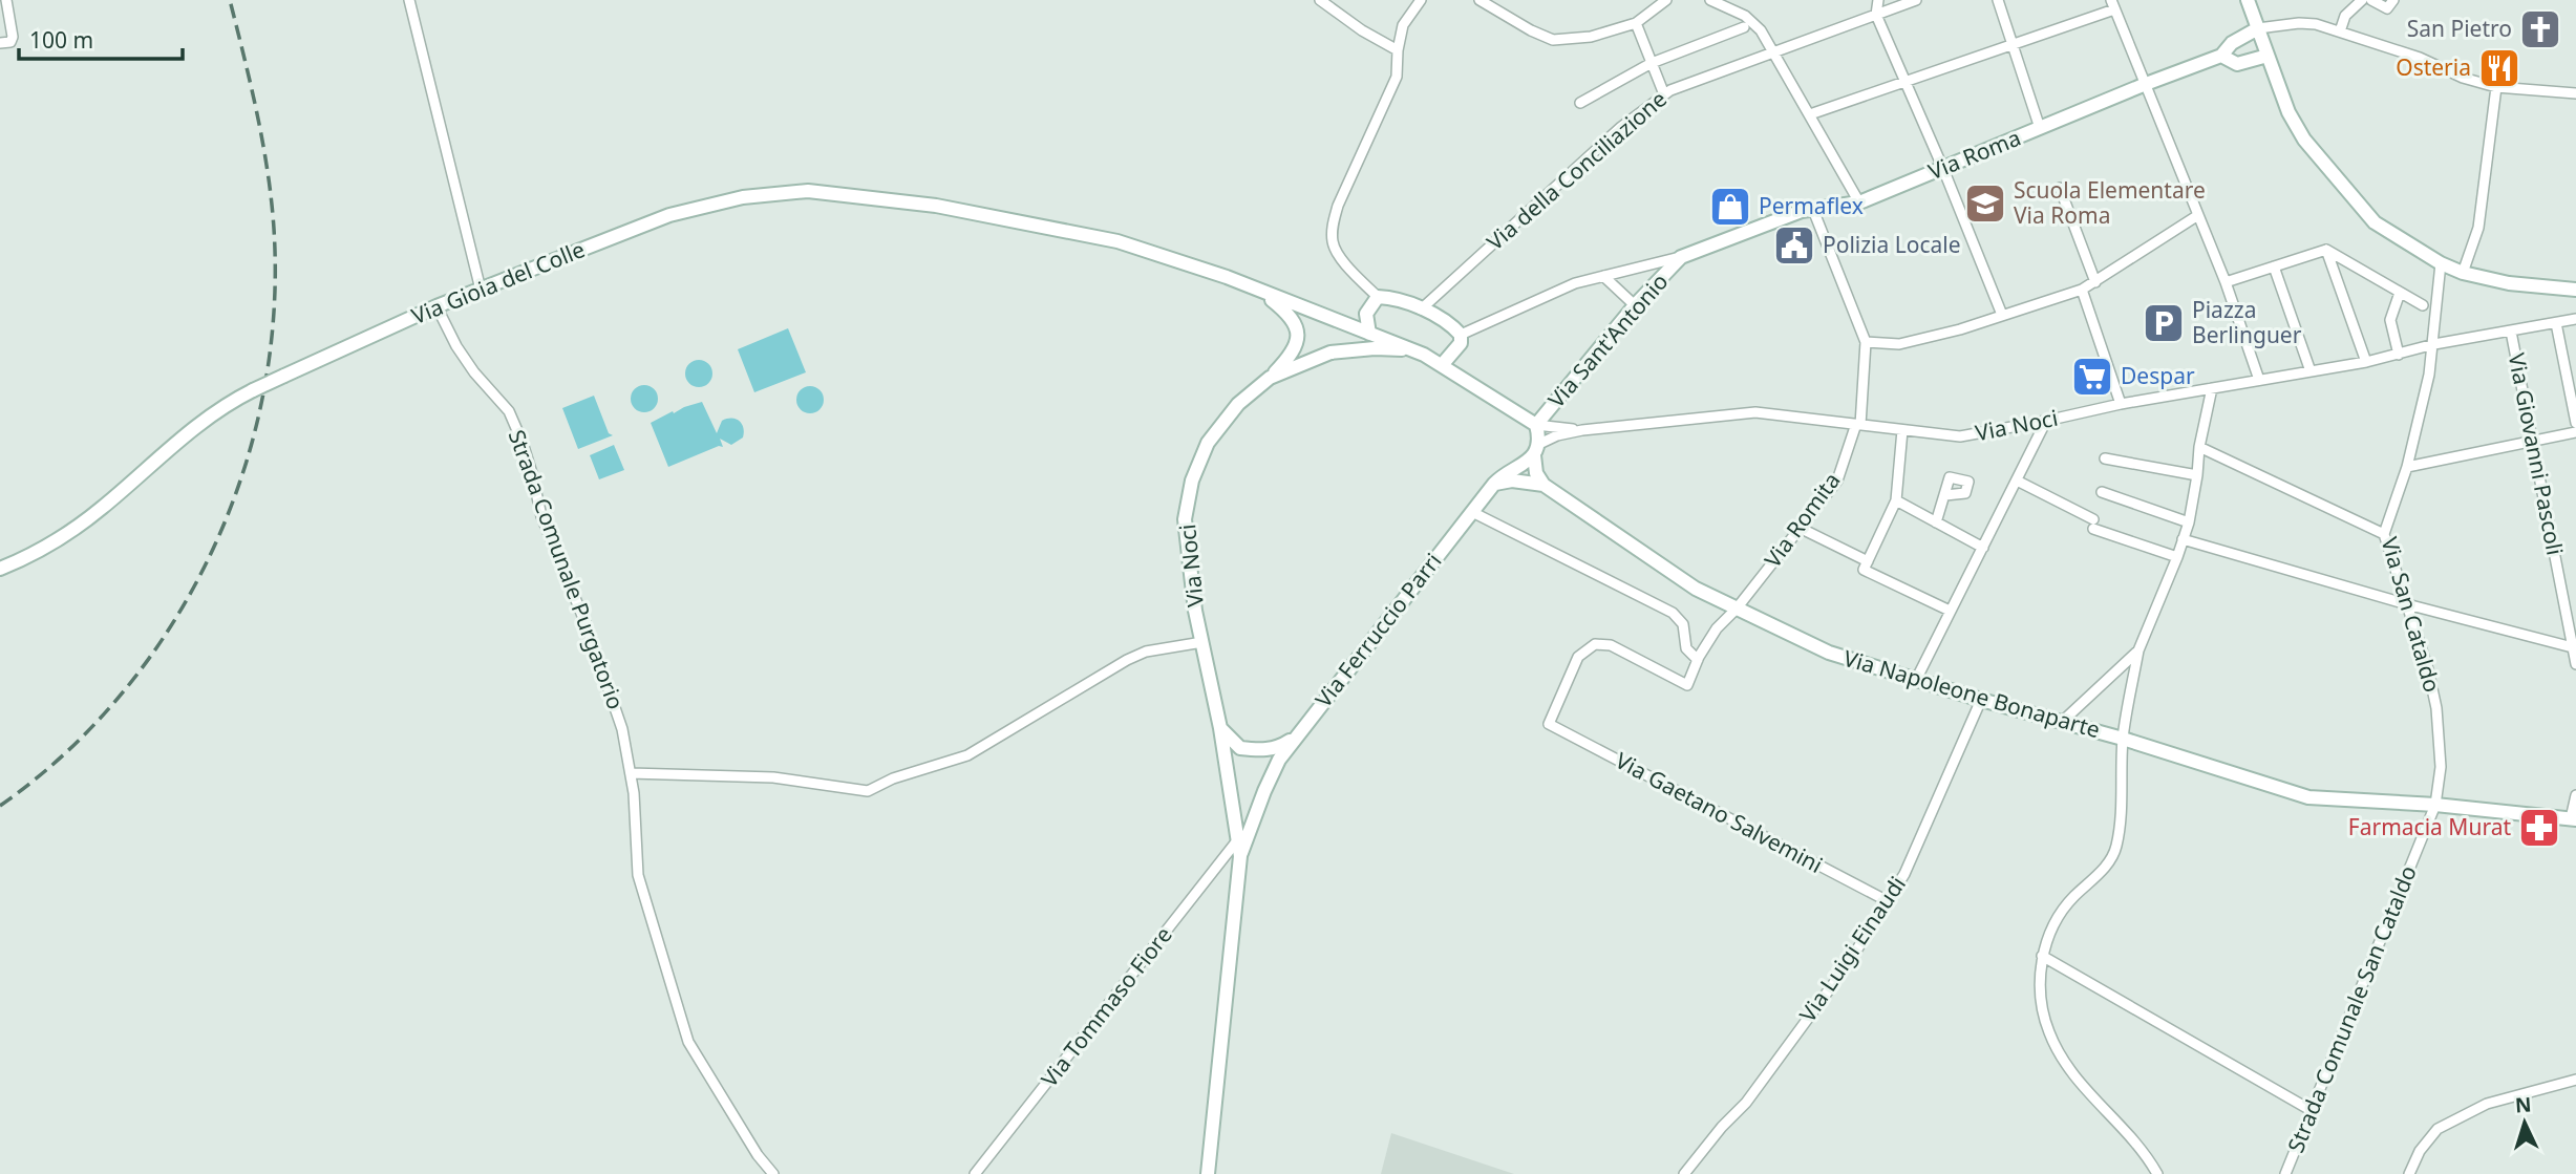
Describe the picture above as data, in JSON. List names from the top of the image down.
{
  "streets": {
    "main road": [
      "Via Roma",
      "Via Gioia del Colle",
      "Via Sant'Antonio",
      "Via Noci",
      "Via Ferruccio Parri",
      "Via Napoleone Bonaparte"
    ],
    "street": [
      "Via della Conciliazione",
      "Via Giovanni Pascoli",
      "Via Romita",
      "Strada Comunale Purgatorio",
      "Via San Cataldo",
      "Via Gaetano Salvemini",
      "Via Luigi Einaudi",
      "Via Tommaso Fiore",
      "Strada Comunale San Cataldo"
    ]
  },
  "crossings": [
    ["Via Roma", "Via Sant'Antonio"],
    ["Via Gioia del Colle", "Strada Comunale Purgatorio"],
    ["Via Sant'Antonio", "Via Noci"],
    ["Via Noci", "Via Giovanni Pascoli"],
    ["Via Noci", "Via Romita"],
    ["Via Noci", "Via San Cataldo"],
    ["Via Noci", "Via Ferruccio Parri"],
    ["Via Noci", "Via Tommaso Fiore"],
    ["Via Romita", "Via Napoleone Bonaparte"],
    ["Via Romita", "Via Gaetano Salvemini"],
    ["Via San Cataldo", "Via Napoleone Bonaparte"],
    ["Via San Cataldo", "Strada Comunale San Cataldo"],
    ["Via Ferruccio Parri", "Via Napoleone Bonaparte"],
    ["Via Napoleone Bonaparte", "Via Luigi Einaudi"],
    ["Via Napoleone Bonaparte", "Strada Comunale San Cataldo"],
    ["Via Gaetano Salvemini", "Via Luigi Einaudi"]
  ],
  "places": {
    "church": ["San Pietro"],
    "restaurant": ["Osteria"],
    "school or university": ["Scuola Elementare Via Roma"],
    "shop": ["Permaflex"],
    "public building": ["Polizia Locale"],
    "parking": ["Piazza Berlinguer"],
    "supermarket": ["Despar"],
    "pharmacy": ["Farmacia Murat"]
  },
  "scale_bar": "100 m",
  "north": "top"
}
